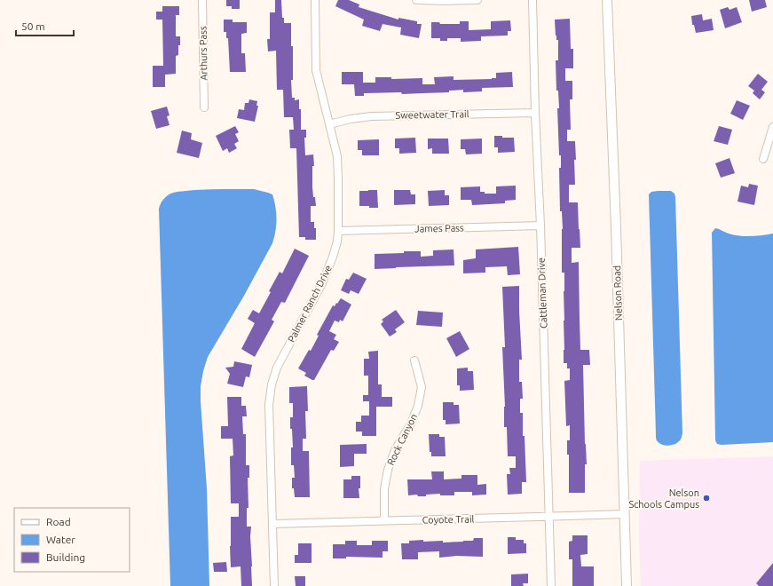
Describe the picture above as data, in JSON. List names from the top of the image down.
{
  "streets": {
    "street": [
      "Arthurs Pass",
      "Sweetwater Trail",
      "James Pass",
      "Cattleman Drive",
      "Nelson Road",
      "Palmer Ranch Drive",
      "Rock Canyon",
      "Coyote Trail"
    ]
  },
  "crossings": [
    ["Sweetwater Trail", "Cattleman Drive"],
    ["Sweetwater Trail", "Palmer Ranch Drive"],
    ["James Pass", "Cattleman Drive"],
    ["James Pass", "Palmer Ranch Drive"],
    ["Cattleman Drive", "Coyote Trail"],
    ["Nelson Road", "Coyote Trail"],
    ["Palmer Ranch Drive", "Coyote Trail"],
    ["Rock Canyon", "Coyote Trail"]
  ],
  "places": ["Nelson Schools Campus"],
  "legend": ["Road", "Water", "Building"],
  "scale_bar": "50 m"
}
